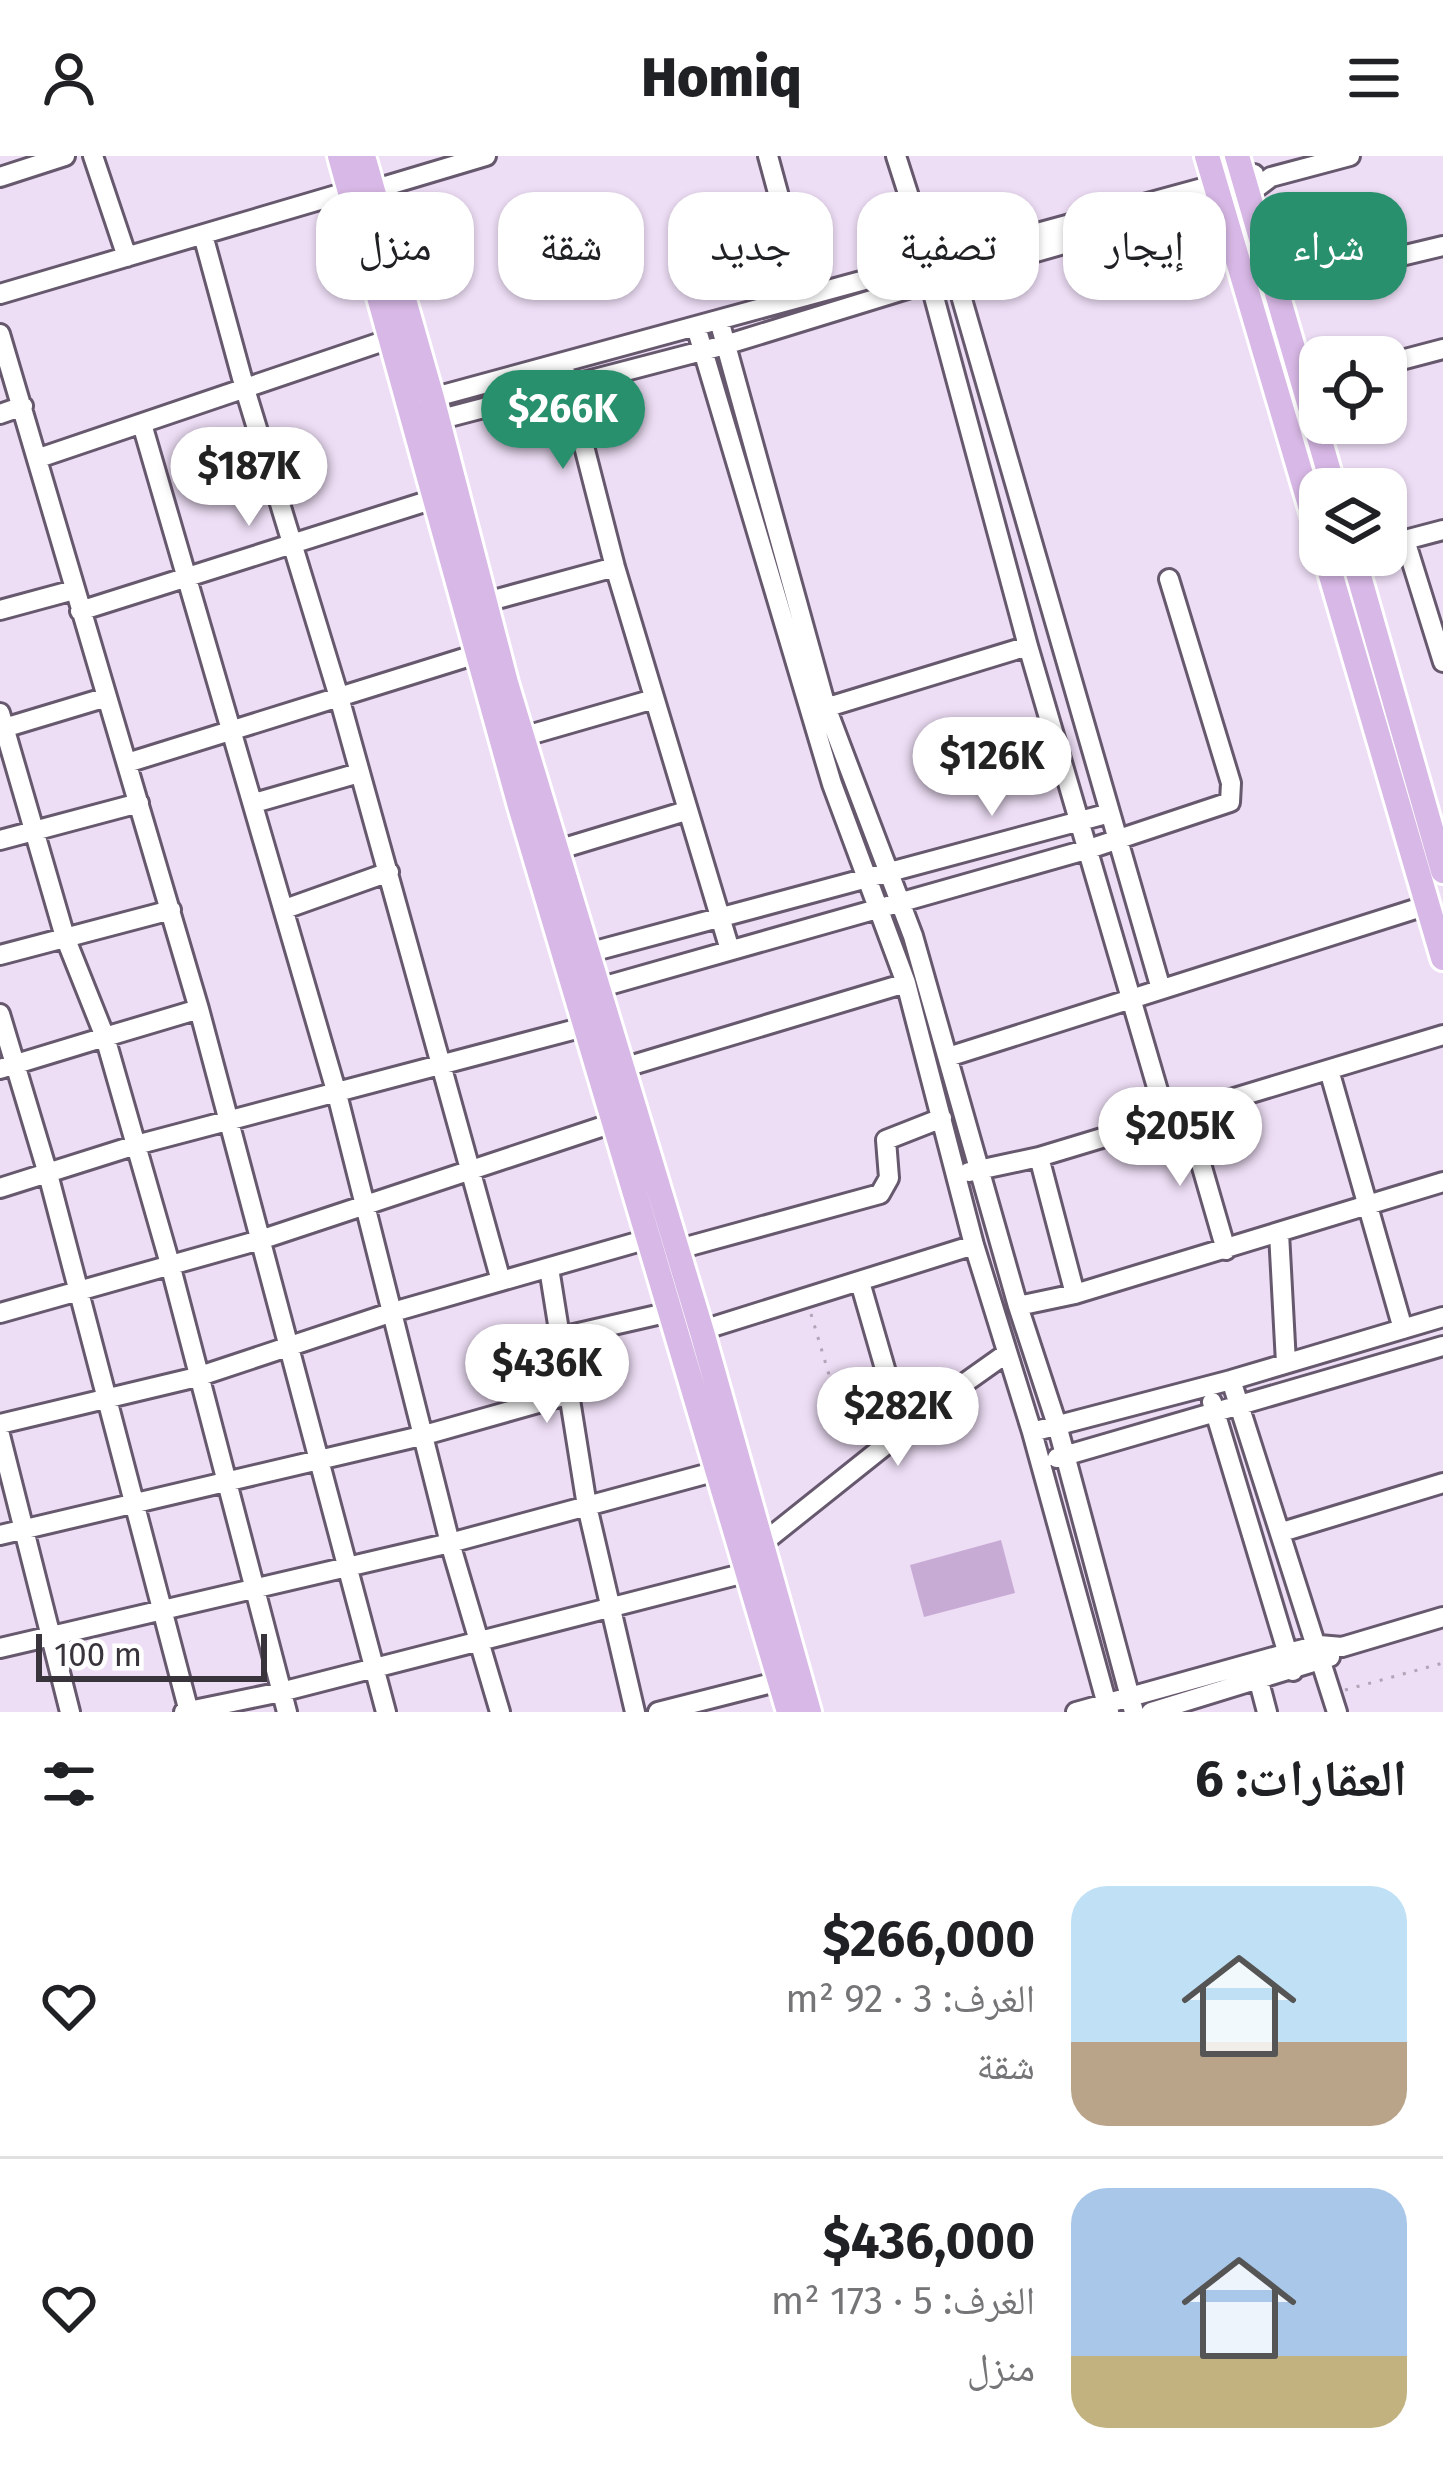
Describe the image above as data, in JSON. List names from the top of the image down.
{
  "scale_bar": "100 m",
  "page": {
    "header": "Homiq",
    "chip": [
      "شراء",
      "إيجار",
      "تصفية",
      "جديد",
      "شقة",
      "منزل"
    ],
    "price": [
      "$266K",
      "$187K",
      "$126K",
      "$205K",
      "$436K",
      "$282K"
    ],
    "scale": "100 m",
    "heading": "العقارات: 6",
    "list": [
      {
        "name": "$266,000",
        "note": "الغرف: 3 · 92 m² · شقة"
      },
      {
        "name": "$436,000",
        "note": "الغرف: 5 · 173 m² · منزل"
      }
    ]
  }
}
